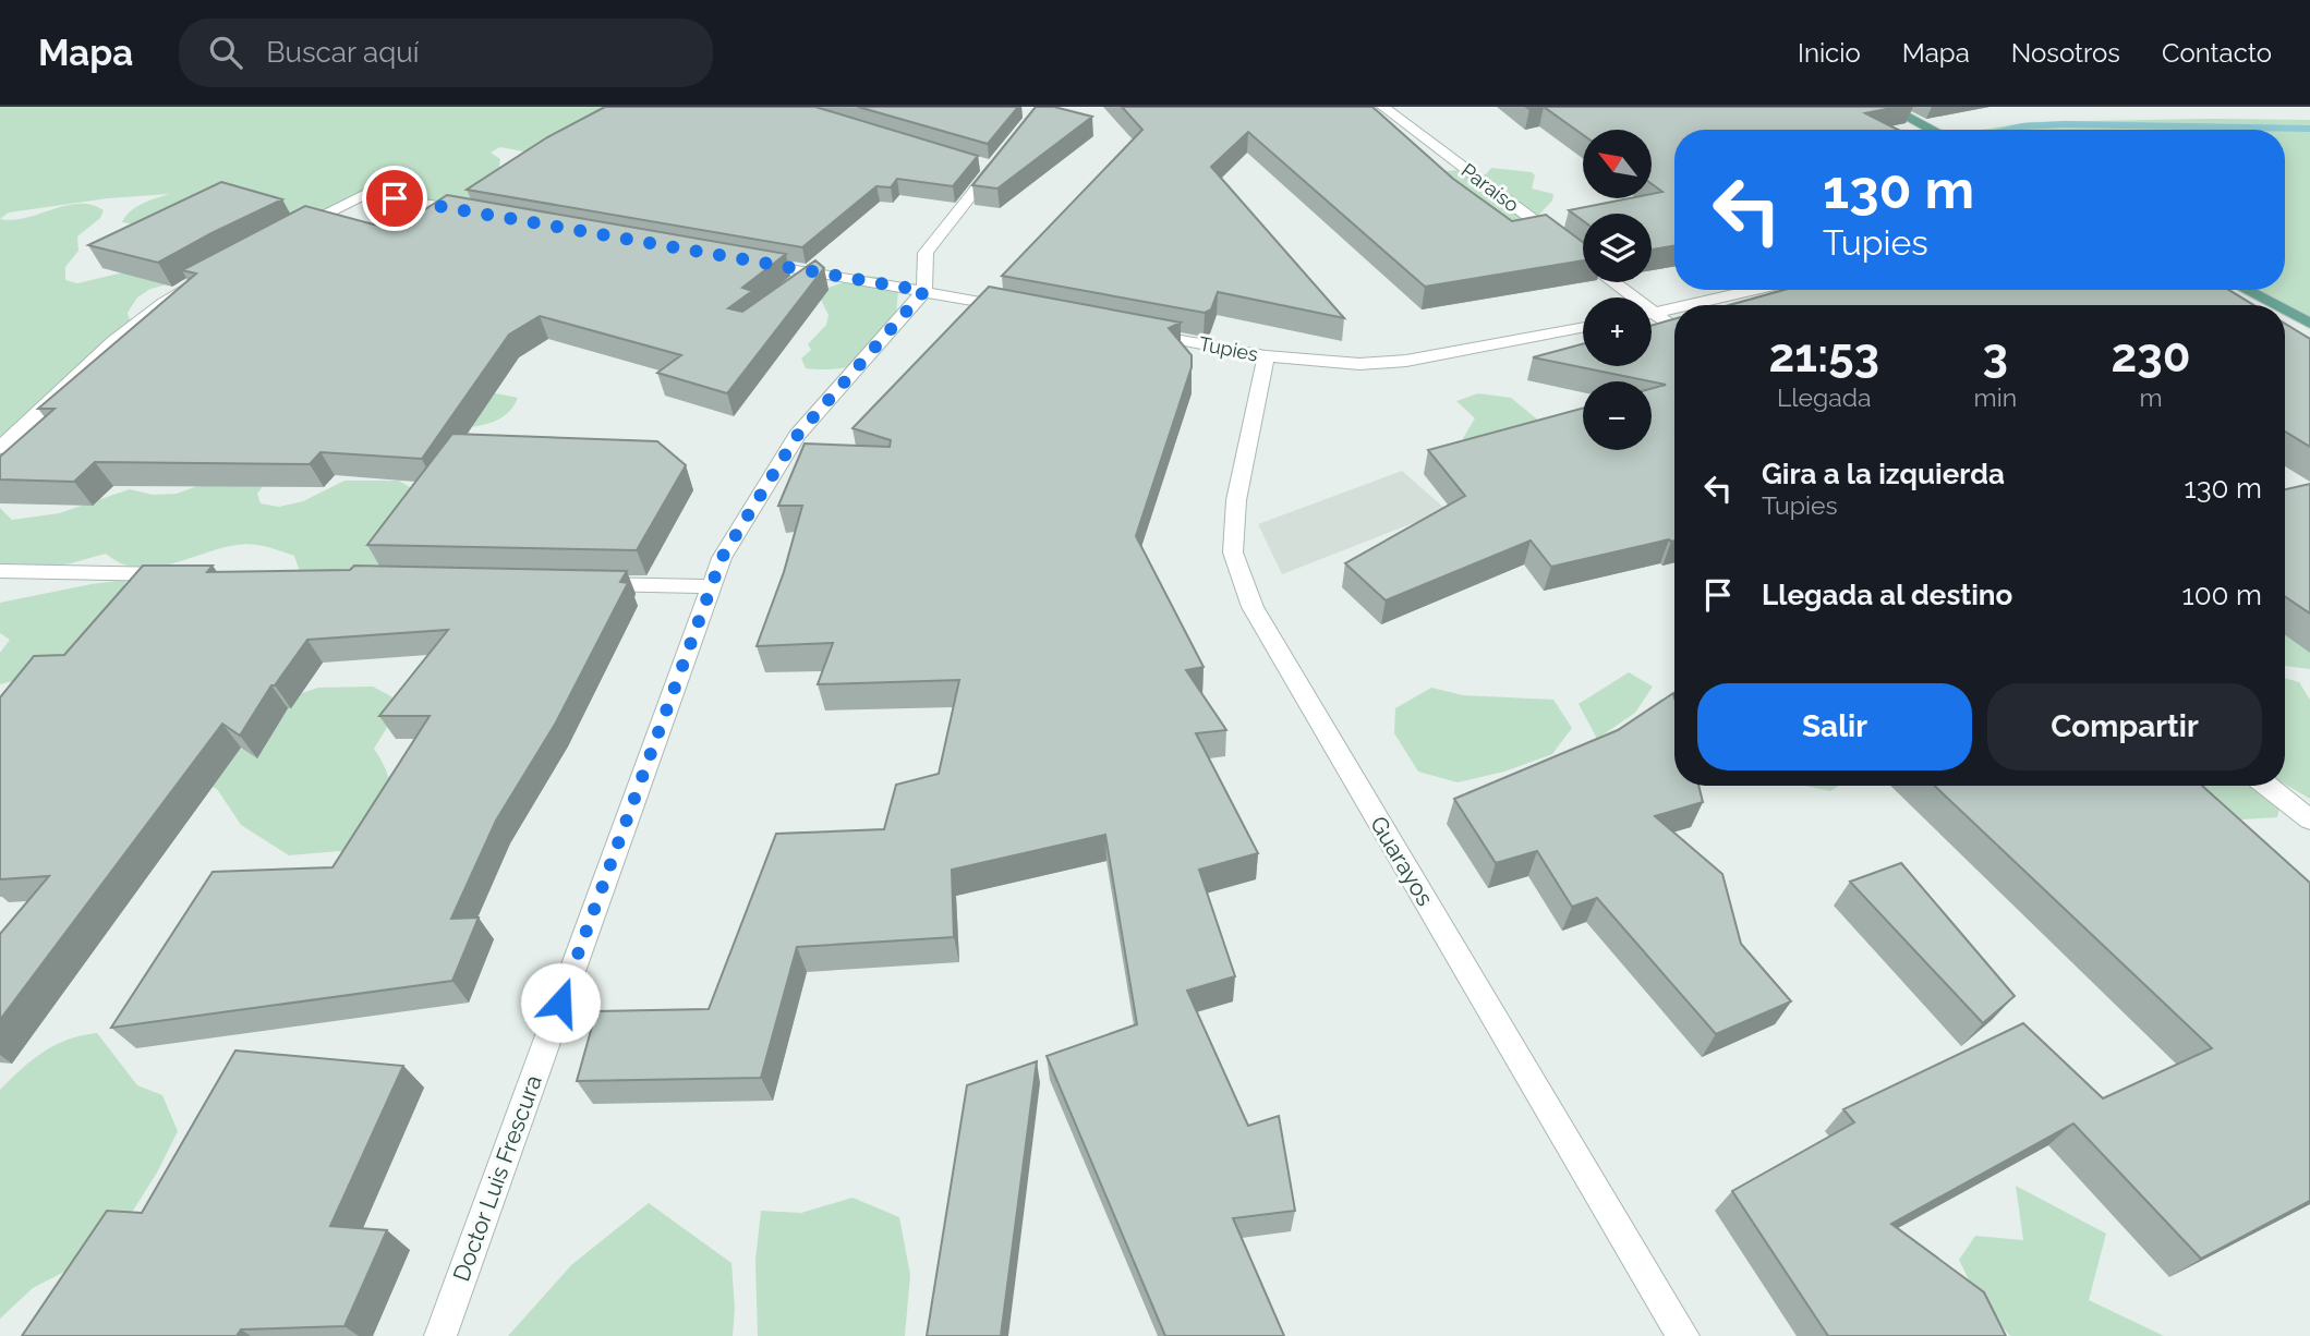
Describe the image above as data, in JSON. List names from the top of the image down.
{
  "streets": {
    "street": [
      "Paraíso",
      "Tupies",
      "Guarayos",
      "Doctor Luis Frescura"
    ]
  },
  "crossings": [
    ["Tupies", "Guarayos"]
  ],
  "north": "top left",
  "page": {
    "header": "Mapa",
    "search": "Buscar aquí",
    "nav": [
      "Inicio",
      "Mapa",
      "Nosotros",
      "Contacto"
    ],
    "map_buttons": ["+", "−"],
    "turn": ["130 m", "Tupies"],
    "eta": [
      "21:53",
      "Llegada",
      "3",
      "min",
      "230",
      "m"
    ],
    "list": [
      {
        "name": "Gira a la izquierda",
        "note": "Tupies",
        "value": "130 m"
      },
      {
        "name": "Llegada al destino",
        "value": "100 m"
      }
    ],
    "buttons": ["Salir", "Compartir"]
  }
}
